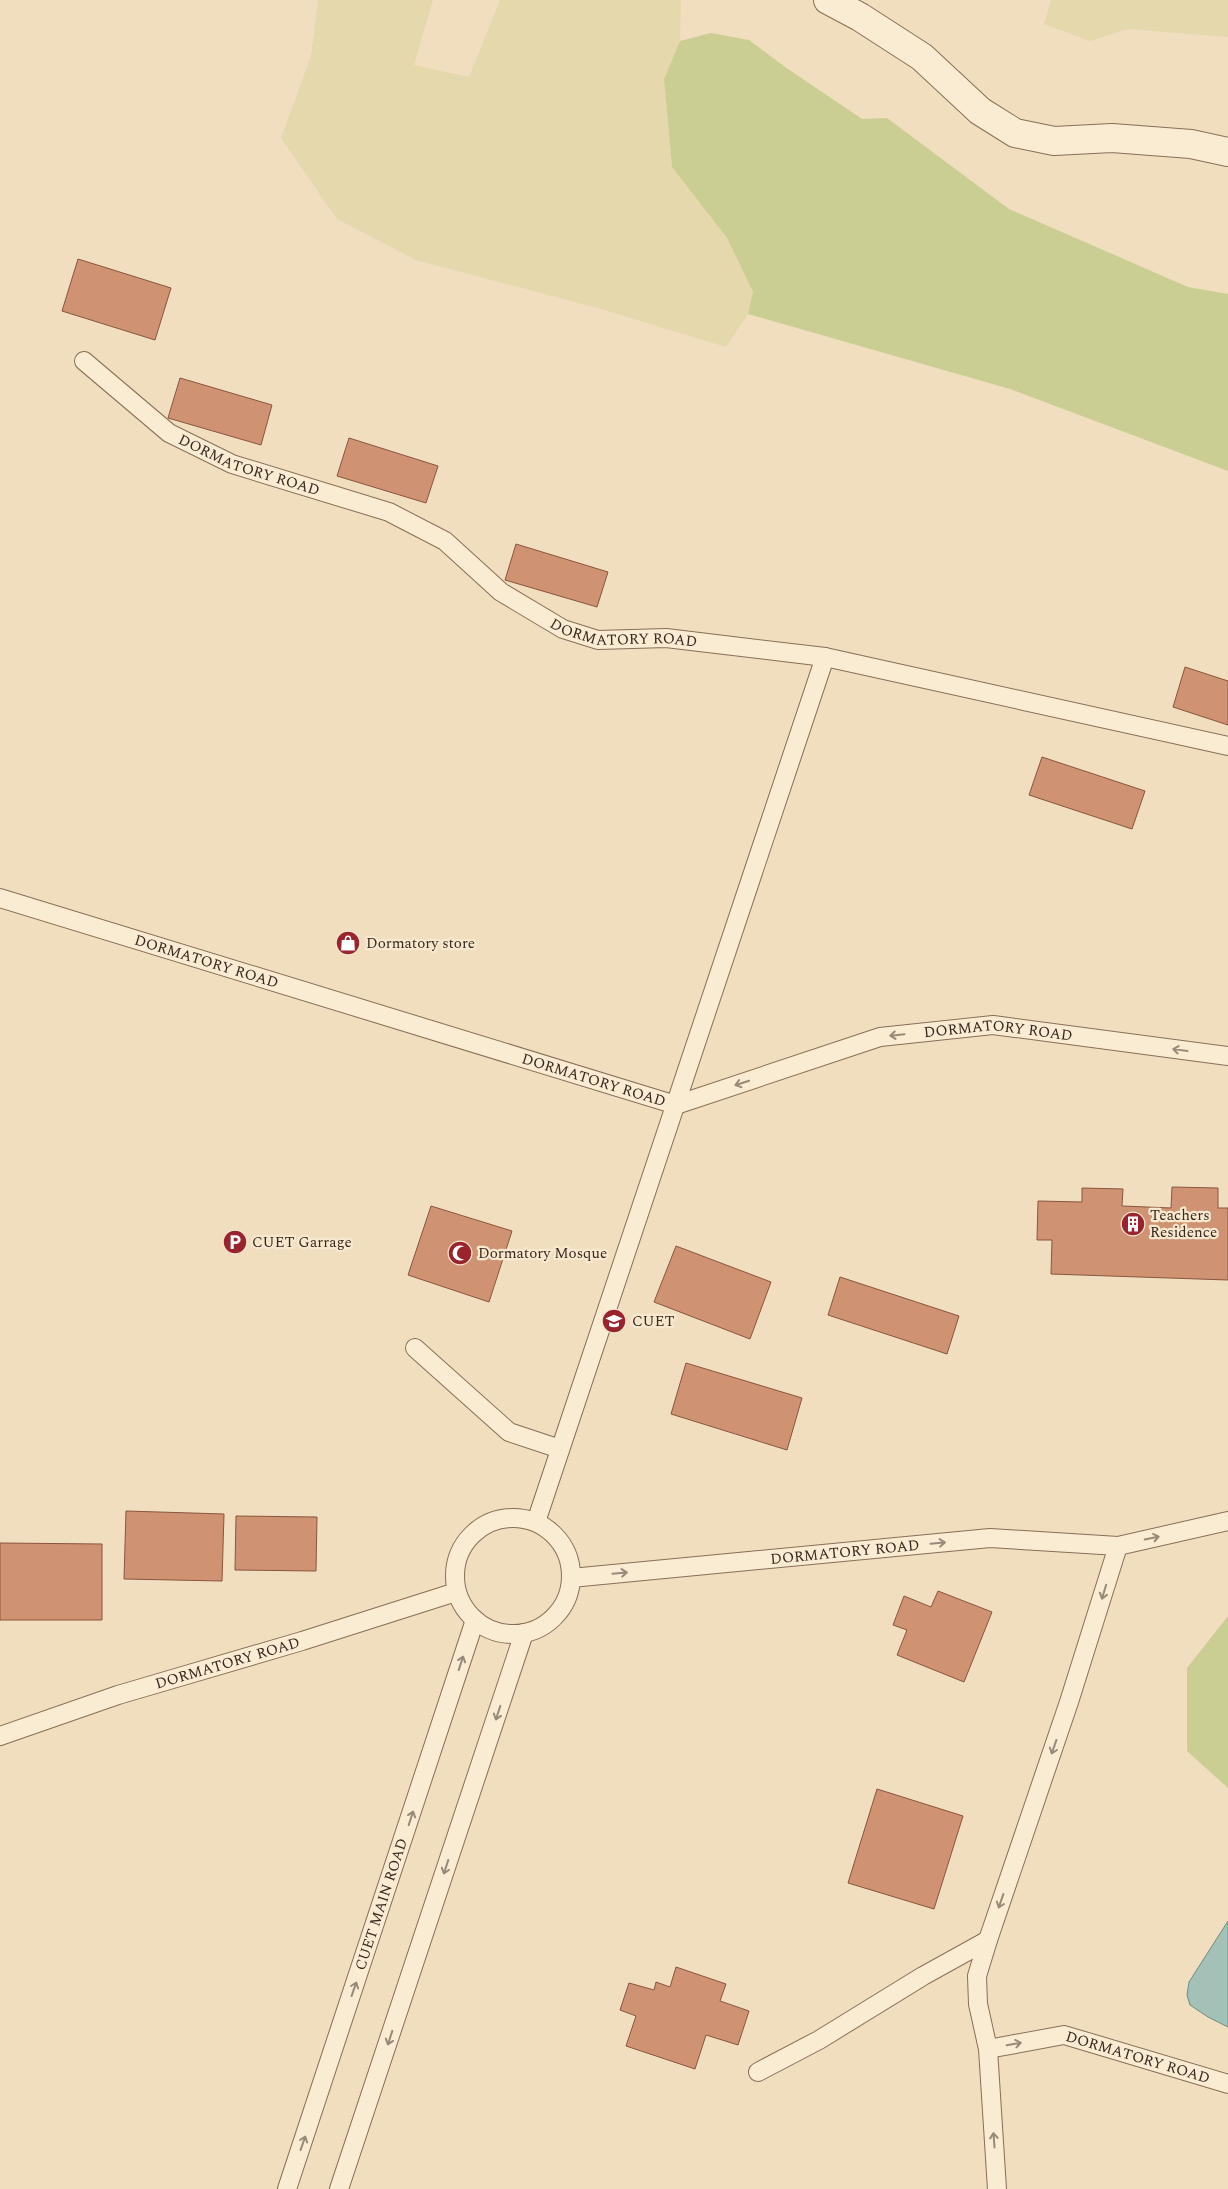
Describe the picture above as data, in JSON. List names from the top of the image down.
{
  "streets": {
    "lane": ["DORMATORY ROAD", "CUET MAIN ROAD"]
  },
  "crossings": [
    ["DORMATORY ROAD", "CUET MAIN ROAD"]
  ],
  "places": {
    "shop": ["Dormatory store"],
    "building": ["Teachers Residence"],
    "parking": ["CUET Garrage"],
    "mosque": ["Dormatory Mosque"],
    "school or university": ["CUET"]
  }
}
